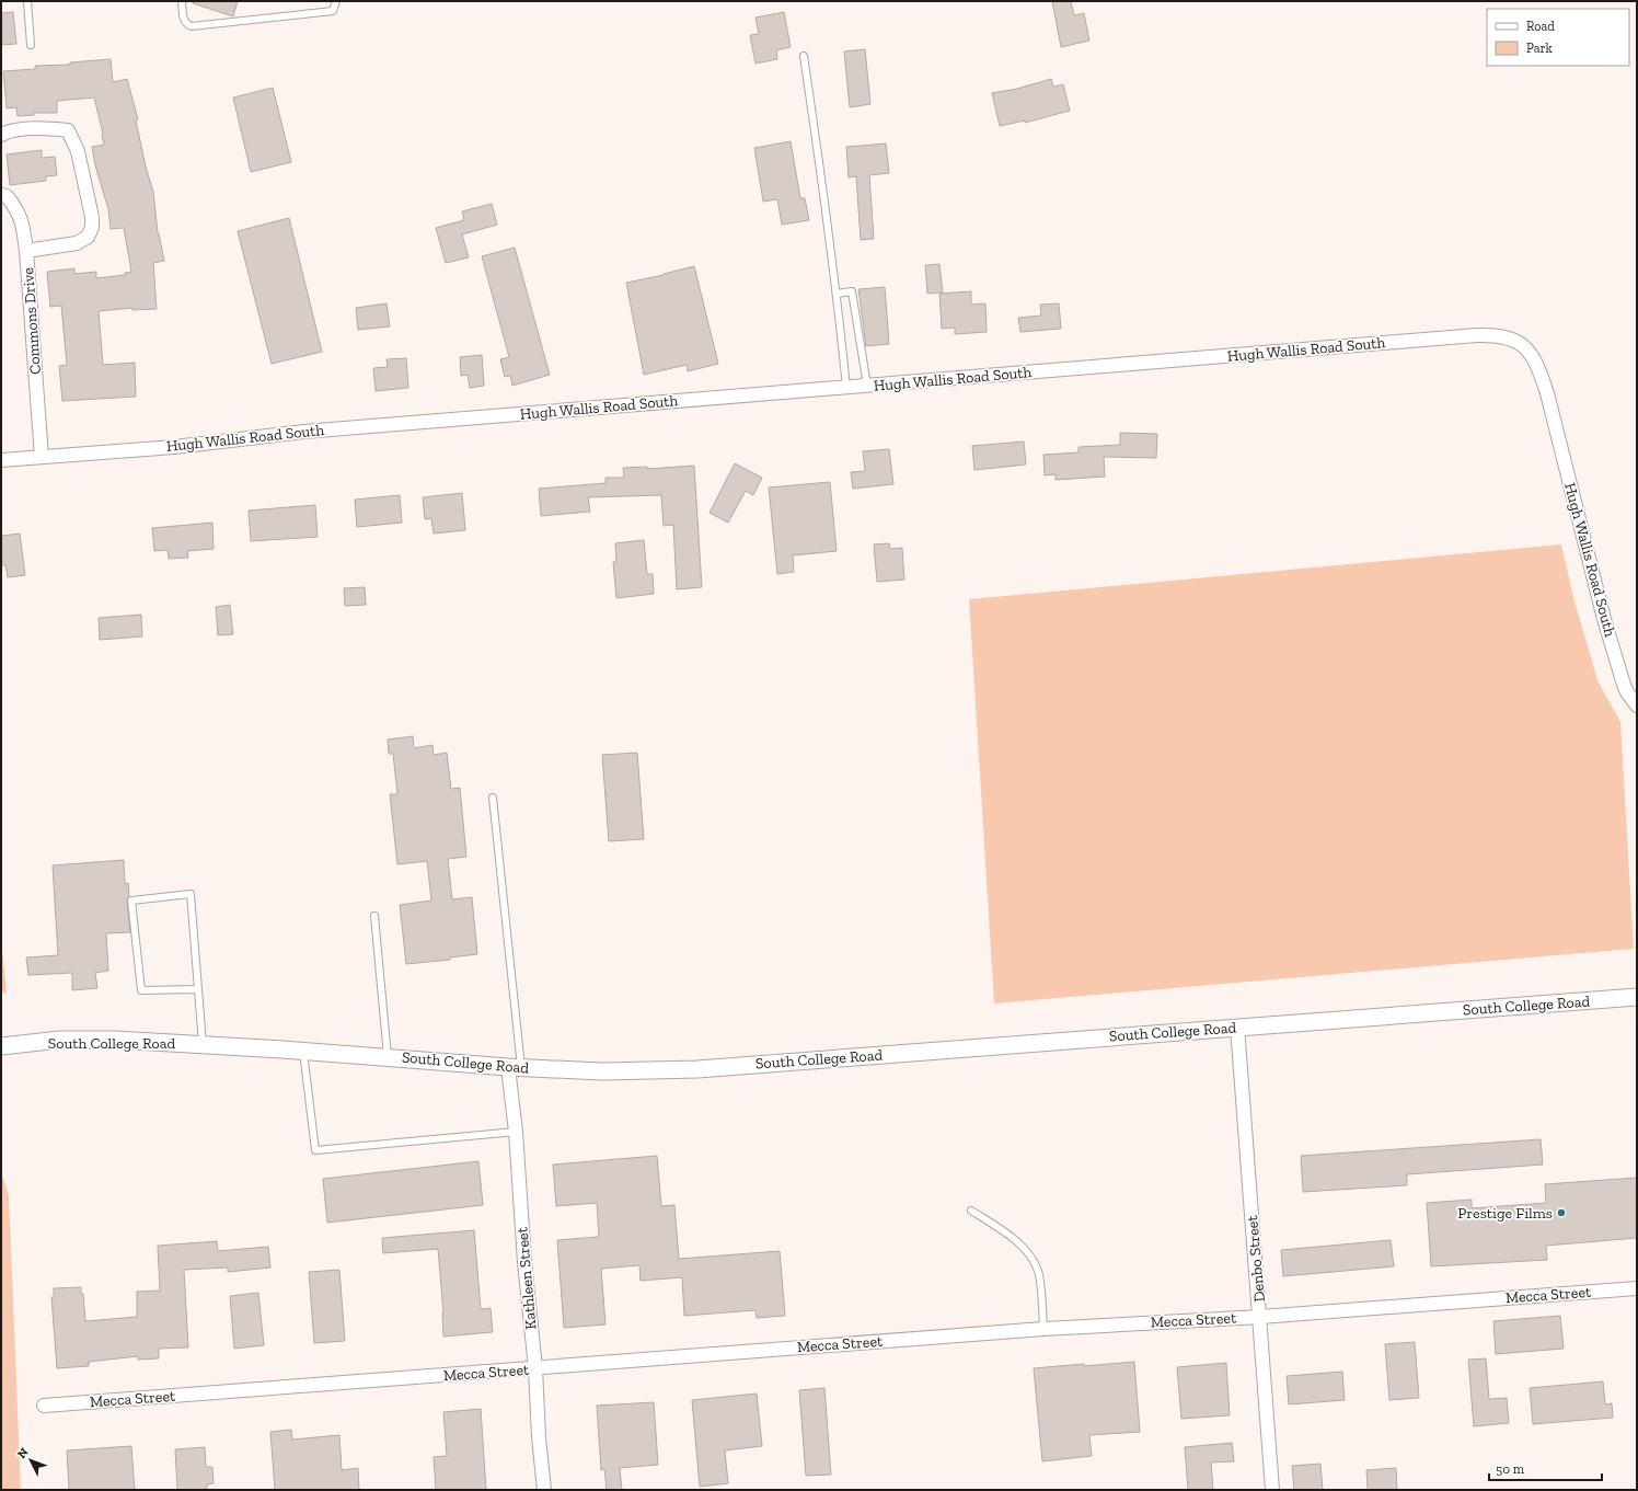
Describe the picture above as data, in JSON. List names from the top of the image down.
{
  "streets": {
    "street": [
      "Commons Drive",
      "Hugh Wallis Road South",
      "South College Road",
      "Denbo Street",
      "Kathleen Street",
      "Mecca Street"
    ]
  },
  "crossings": [
    ["Commons Drive", "Hugh Wallis Road South"],
    ["South College Road", "Denbo Street"],
    ["South College Road", "Kathleen Street"],
    ["Denbo Street", "Mecca Street"],
    ["Kathleen Street", "Mecca Street"]
  ],
  "places": ["Prestige Films"],
  "legend": ["Road", "Park"],
  "scale_bar": "50 m",
  "north": "top left"
}
